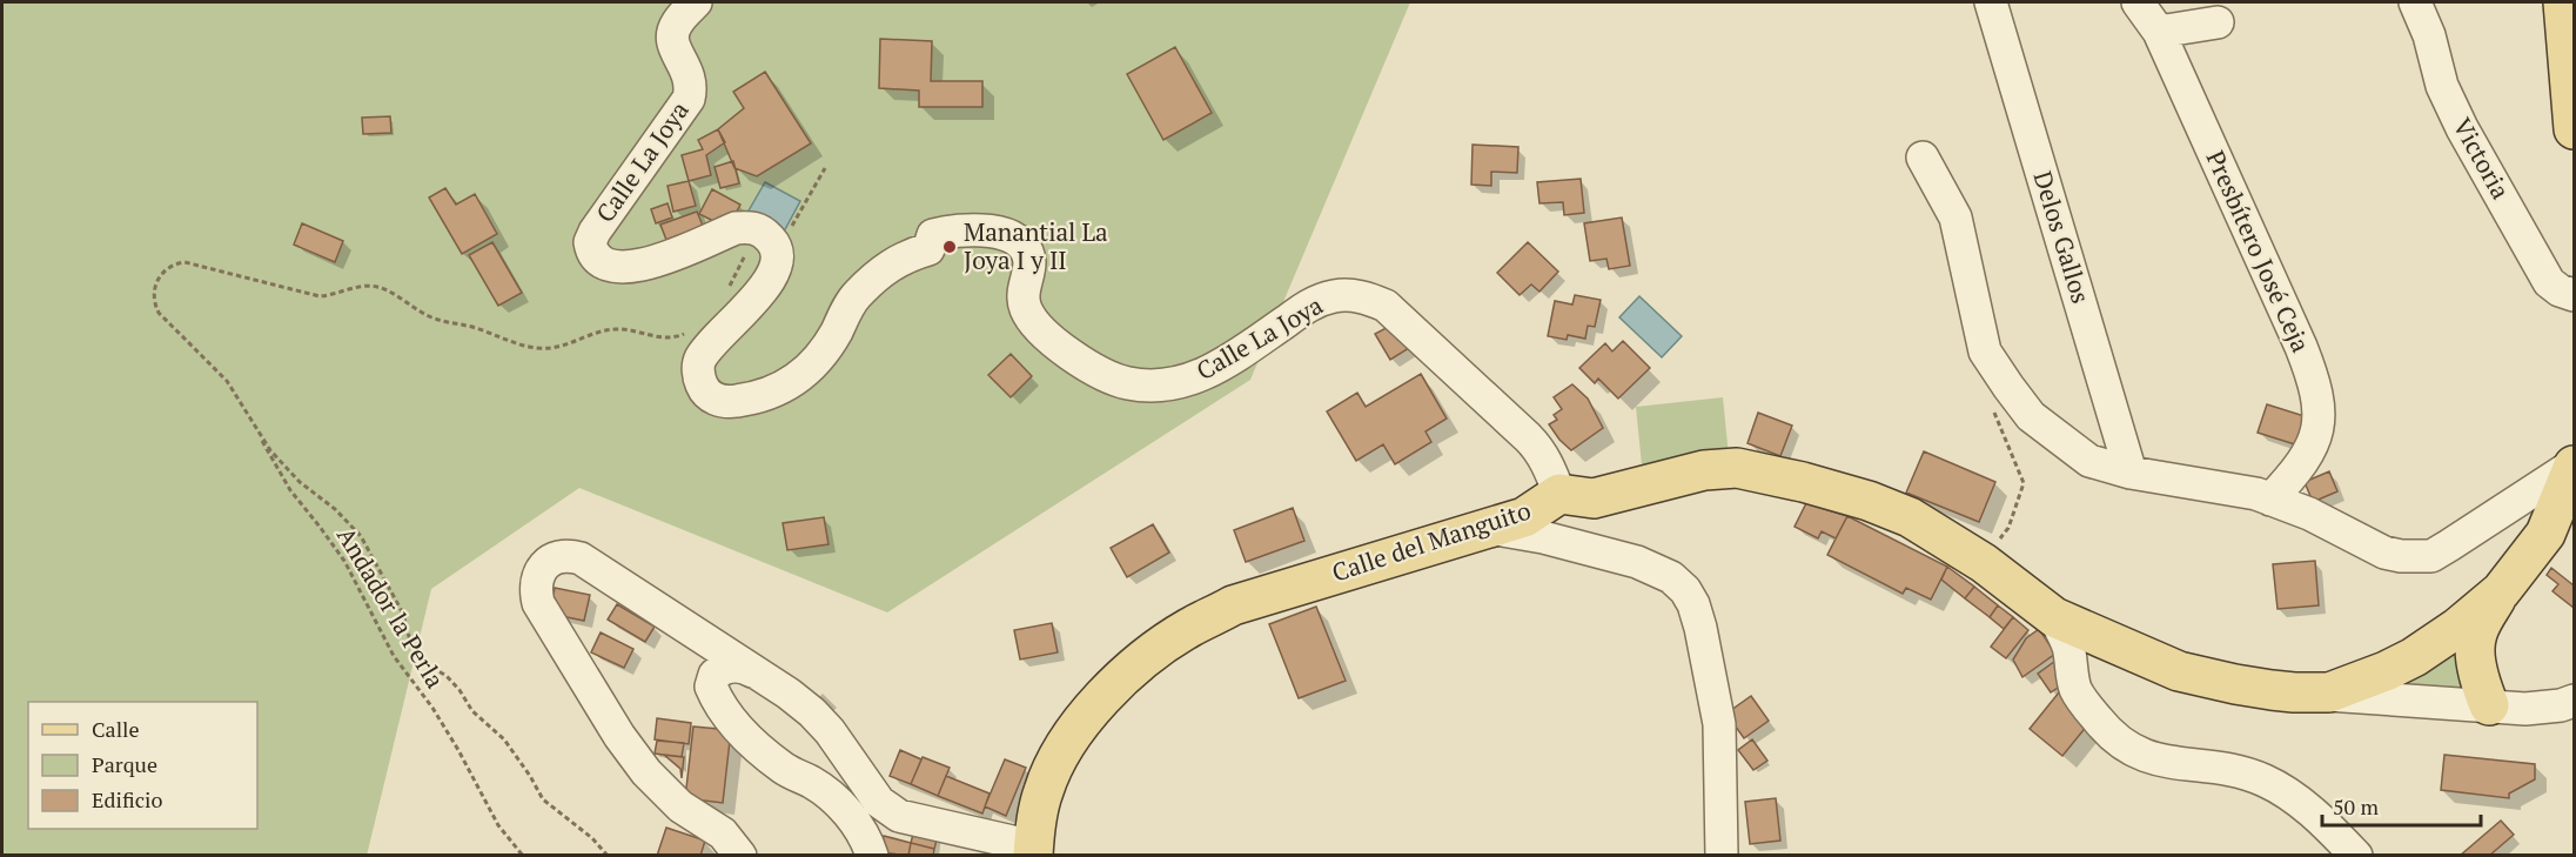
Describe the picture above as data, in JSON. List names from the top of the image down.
{
  "streets": {
    "main road": ["Calle del Manguito"],
    "street": [
      "Victoria",
      "Calle La Joya",
      "Delos Gallos",
      "Presbítero José Ceja"
    ],
    "path": ["Andador la Perla"]
  },
  "crossings": [
    ["Calle La Joya", "Calle del Manguito"]
  ],
  "places": ["Manantial La Joya I y II"],
  "legend": ["Calle", "Parque", "Edificio"],
  "scale_bar": "50 m"
}
